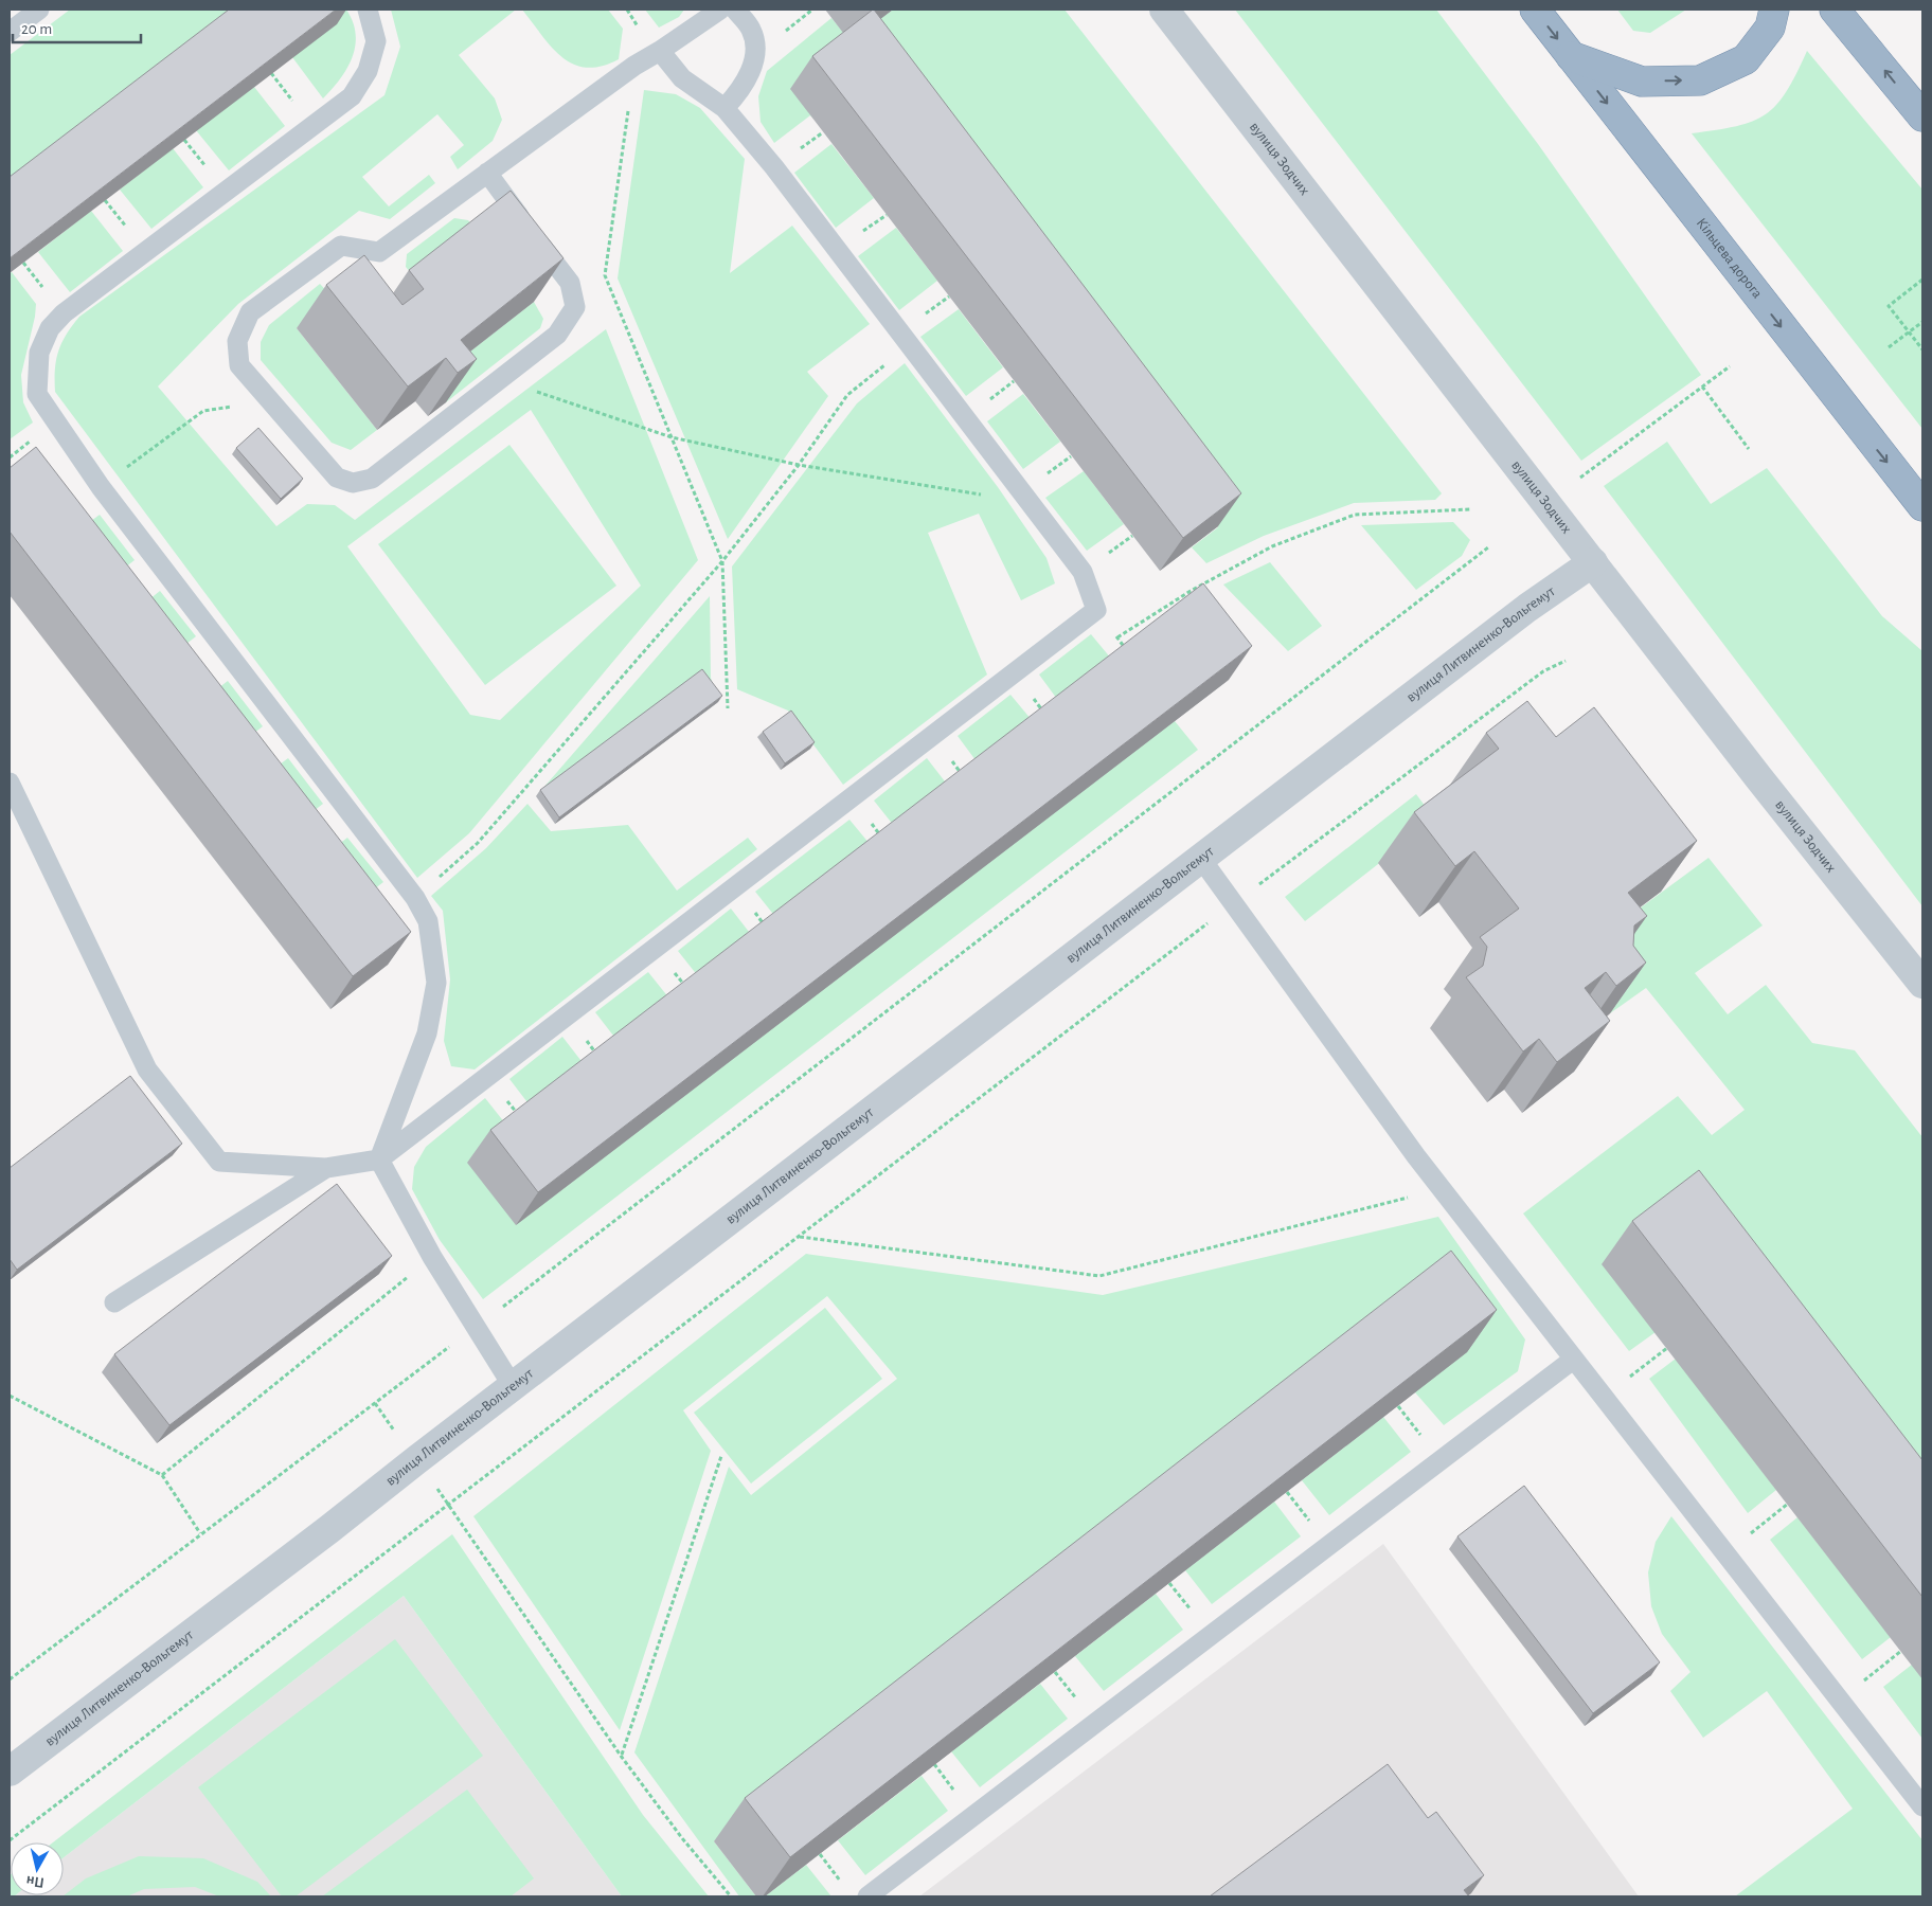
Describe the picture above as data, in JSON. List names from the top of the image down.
{
  "streets": {
    "highway": ["Кільцева дорога"],
    "street": ["вулиця Зодчих", "вулиця Литвиненко-Вольгемут"]
  },
  "crossings": [
    ["вулиця Зодчих", "вулиця Литвиненко-Вольгемут"]
  ],
  "one_way": ["Кільцева дорога"],
  "scale_bar": "20 m",
  "north": "bottom"
}
